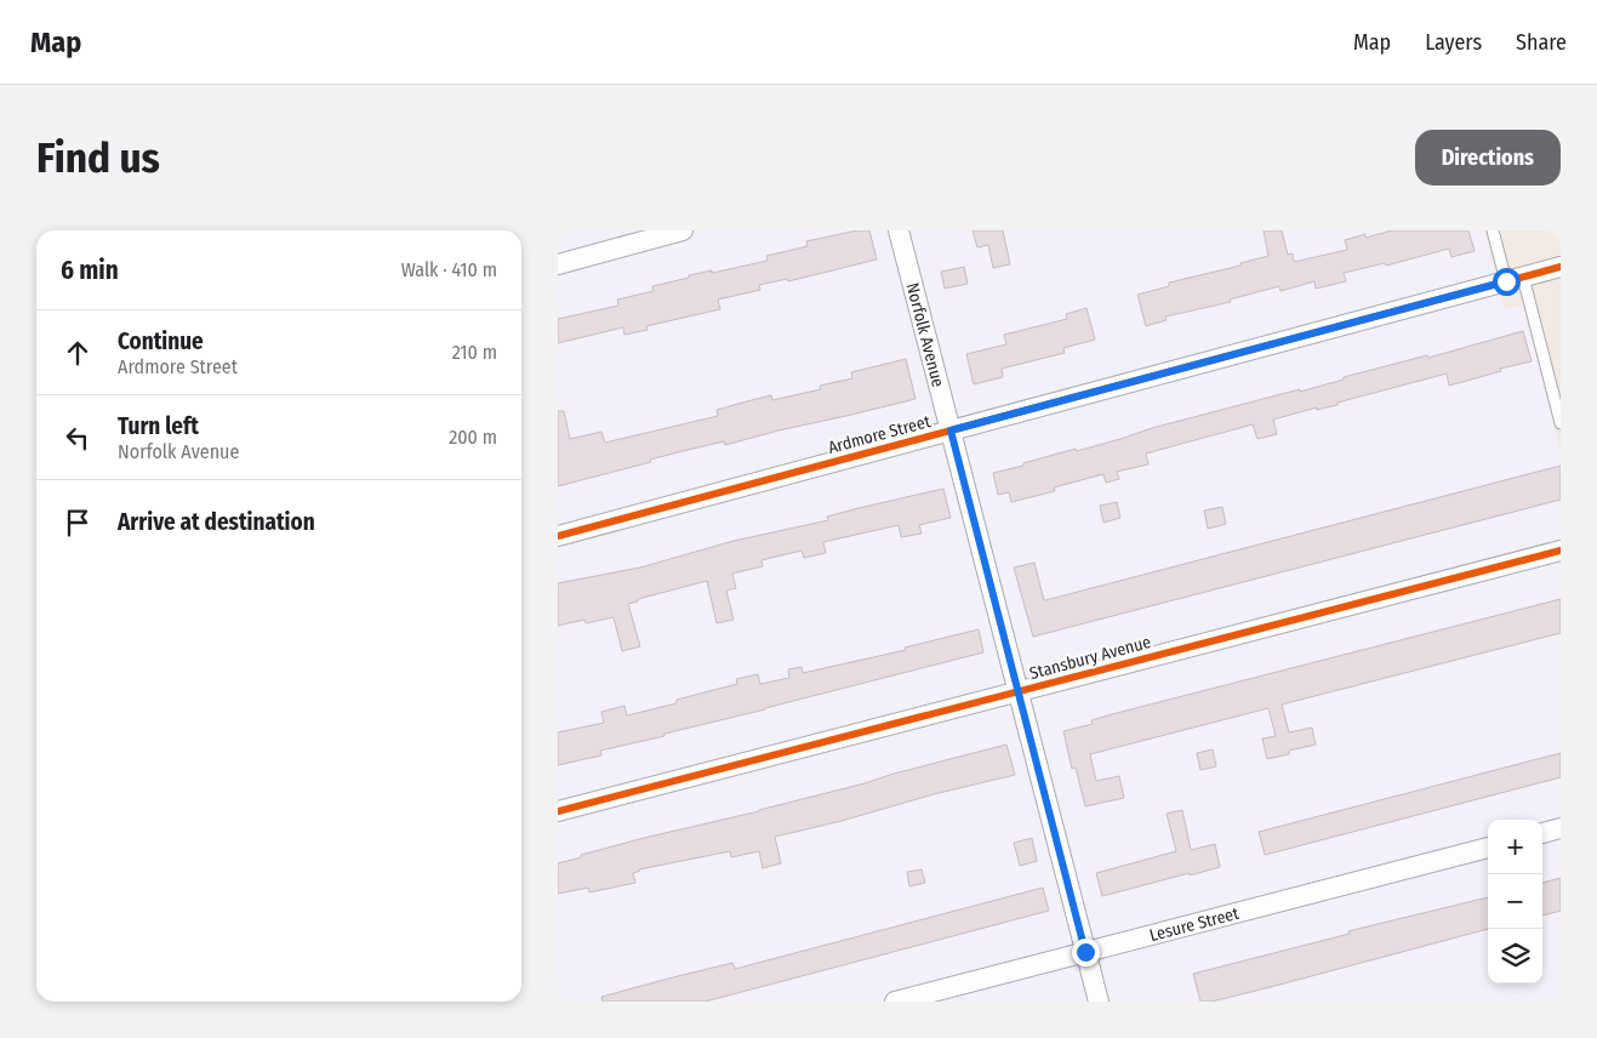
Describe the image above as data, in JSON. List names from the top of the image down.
{
  "streets": {
    "street": [
      "Norfolk Avenue",
      "Ardmore Street",
      "Stansbury Avenue",
      "Lesure Street"
    ]
  },
  "crossings": [
    ["Norfolk Avenue", "Ardmore Street"],
    ["Norfolk Avenue", "Stansbury Avenue"],
    ["Norfolk Avenue", "Lesure Street"]
  ],
  "page": {
    "header": "Map",
    "nav": ["Map", "Layers", "Share"],
    "buttons": "Directions",
    "title": "Find us",
    "heading": ["6 min", "Walk · 410 m"],
    "list": [
      ["Continue", "Ardmore Street", "210 m"],
      ["Turn left", "Norfolk Avenue", "200 m"],
      "Arrive at destination"
    ],
    "map_buttons": ["+", "−"]
  }
}
